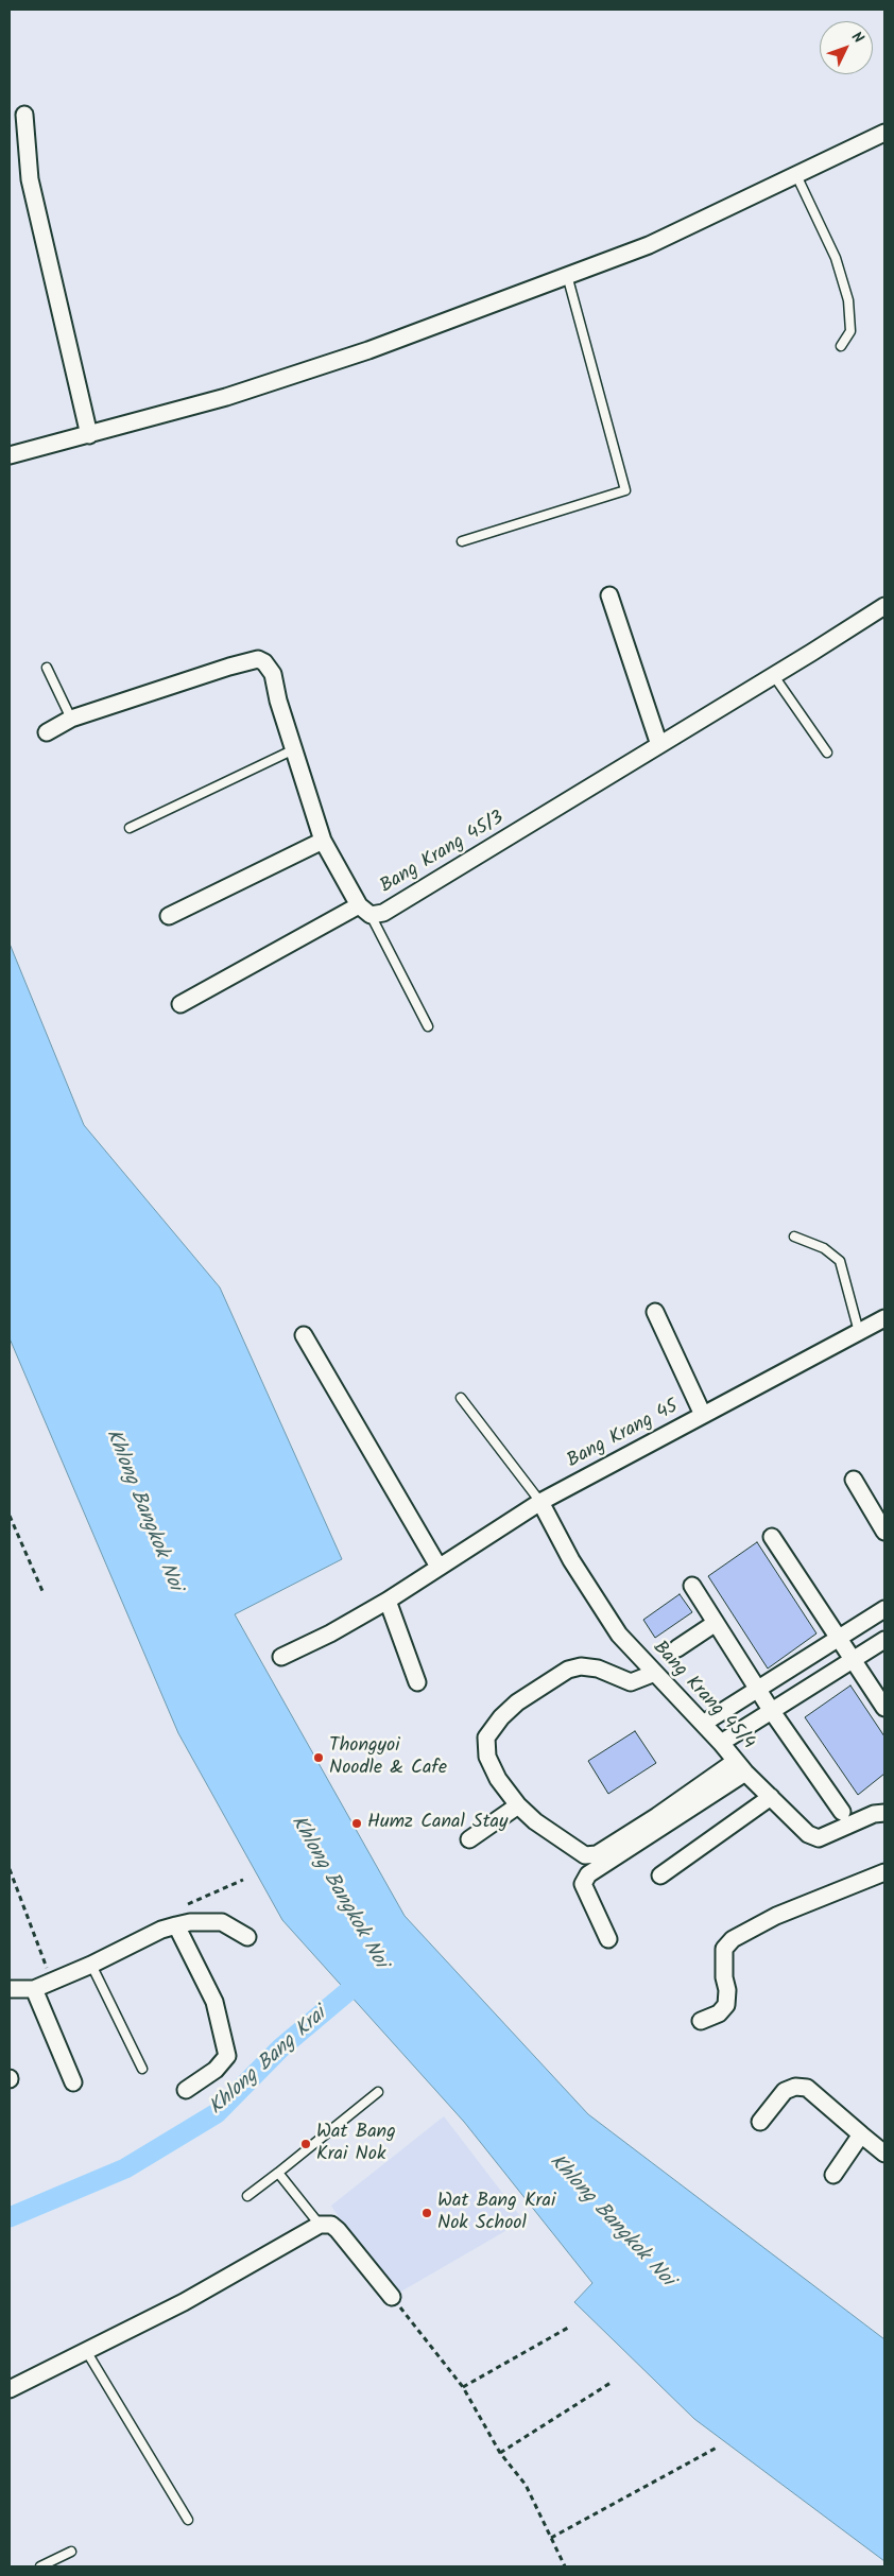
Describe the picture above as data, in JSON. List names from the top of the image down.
{
  "streets": {
    "street": ["Bang Krang 45/3", "Bang Krang 45", "Bang Krang 45/4"]
  },
  "crossings": [
    ["Bang Krang 45", "Bang Krang 45/4"]
  ],
  "water": ["Khlong Bangkok Noi", "Khlong Bang Krai"],
  "places": [
    "Thongyoi Noodle & Cafe",
    "Humz Canal Stay",
    "Wat Bang Krai Nok",
    "Wat Bang Krai Nok School"
  ],
  "north": "top right"
}
